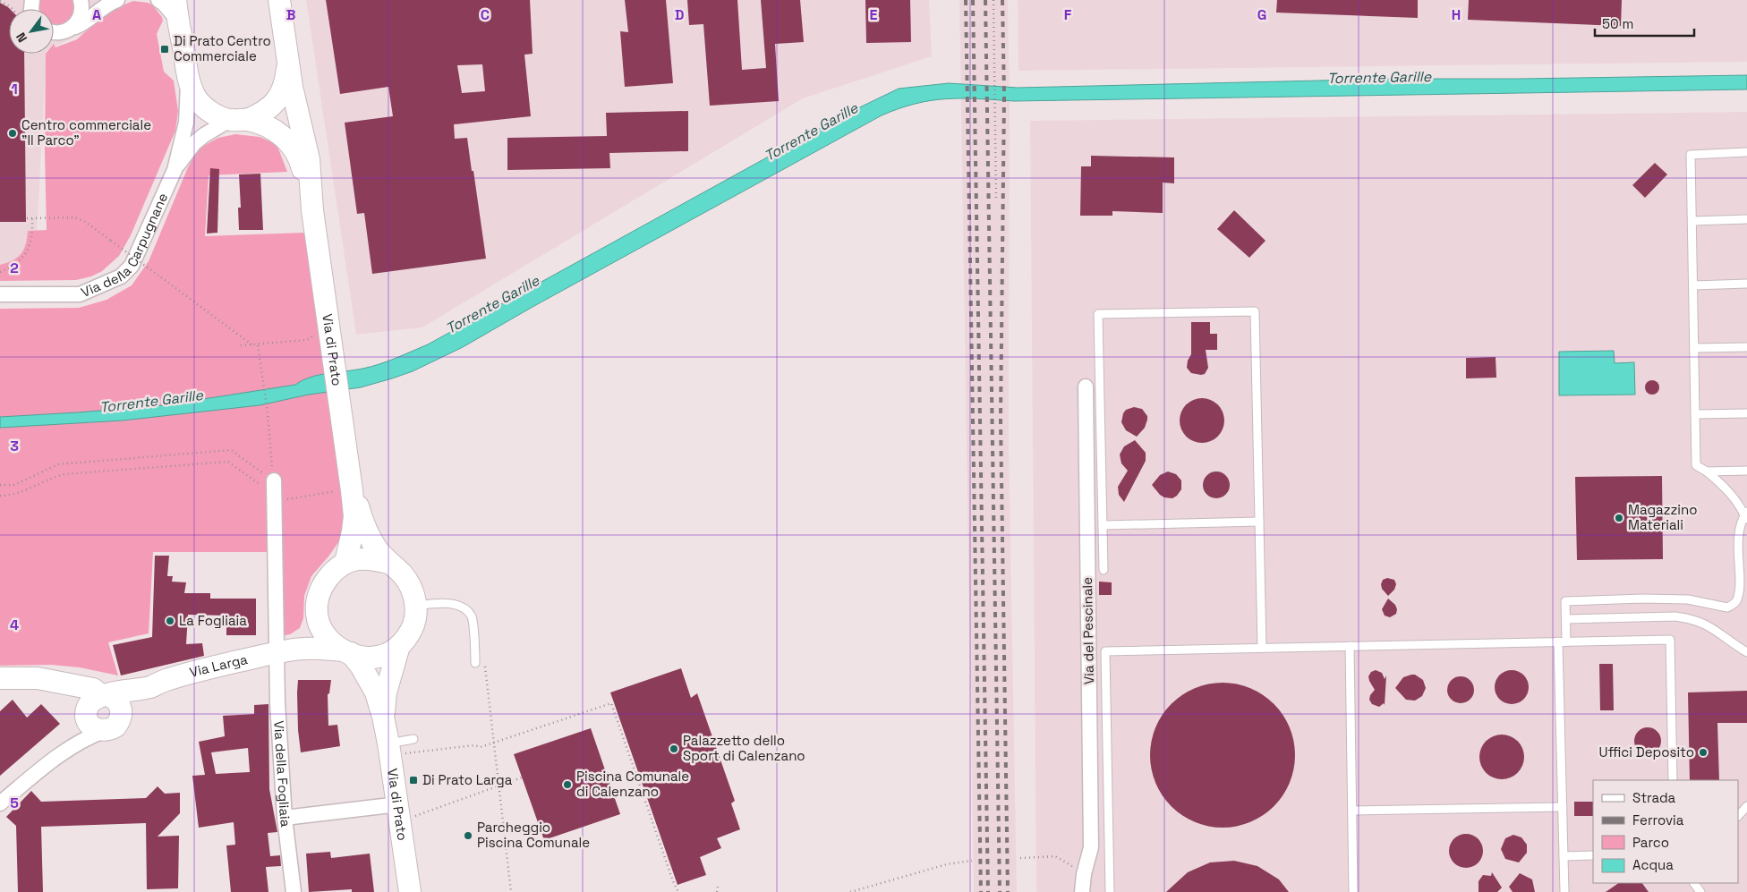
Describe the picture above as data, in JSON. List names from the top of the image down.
{
  "streets": {
    "main road": ["Via di Prato", "Via Larga"],
    "street": ["Via della Carpugnane", "Via del Pescinale", "Via della Fogliaia"]
  },
  "crossings": [
    ["Via della Carpugnane", "Via di Prato"],
    ["Via di Prato", "Via Larga"],
    ["Via Larga", "Via della Fogliaia"]
  ],
  "water": ["Torrente Garille"],
  "places": {
    "transit": ["Di Prato Centro Commerciale", "Di Prato Larga"],
    "other": [
      "Centro commerciale \"Il Parco\"",
      "Magazzino Materiali",
      "La Fogliaia",
      "Palazzetto dello Sport di Calenzano",
      "Uffici Deposito",
      "Piscina Comunale di Calenzano",
      "Parcheggio Piscina Comunale"
    ]
  },
  "legend": [
    "Strada",
    "Ferrovia",
    "Parco",
    "Acqua"
  ],
  "scale_bar": "50 m",
  "north": "bottom left",
  "grid": {
    "columns": [
      "A",
      "B",
      "C",
      "D",
      "E",
      "F",
      "G",
      "H"
    ],
    "rows": [
      "1",
      "2",
      "3",
      "4",
      "5"
    ]
  }
}
